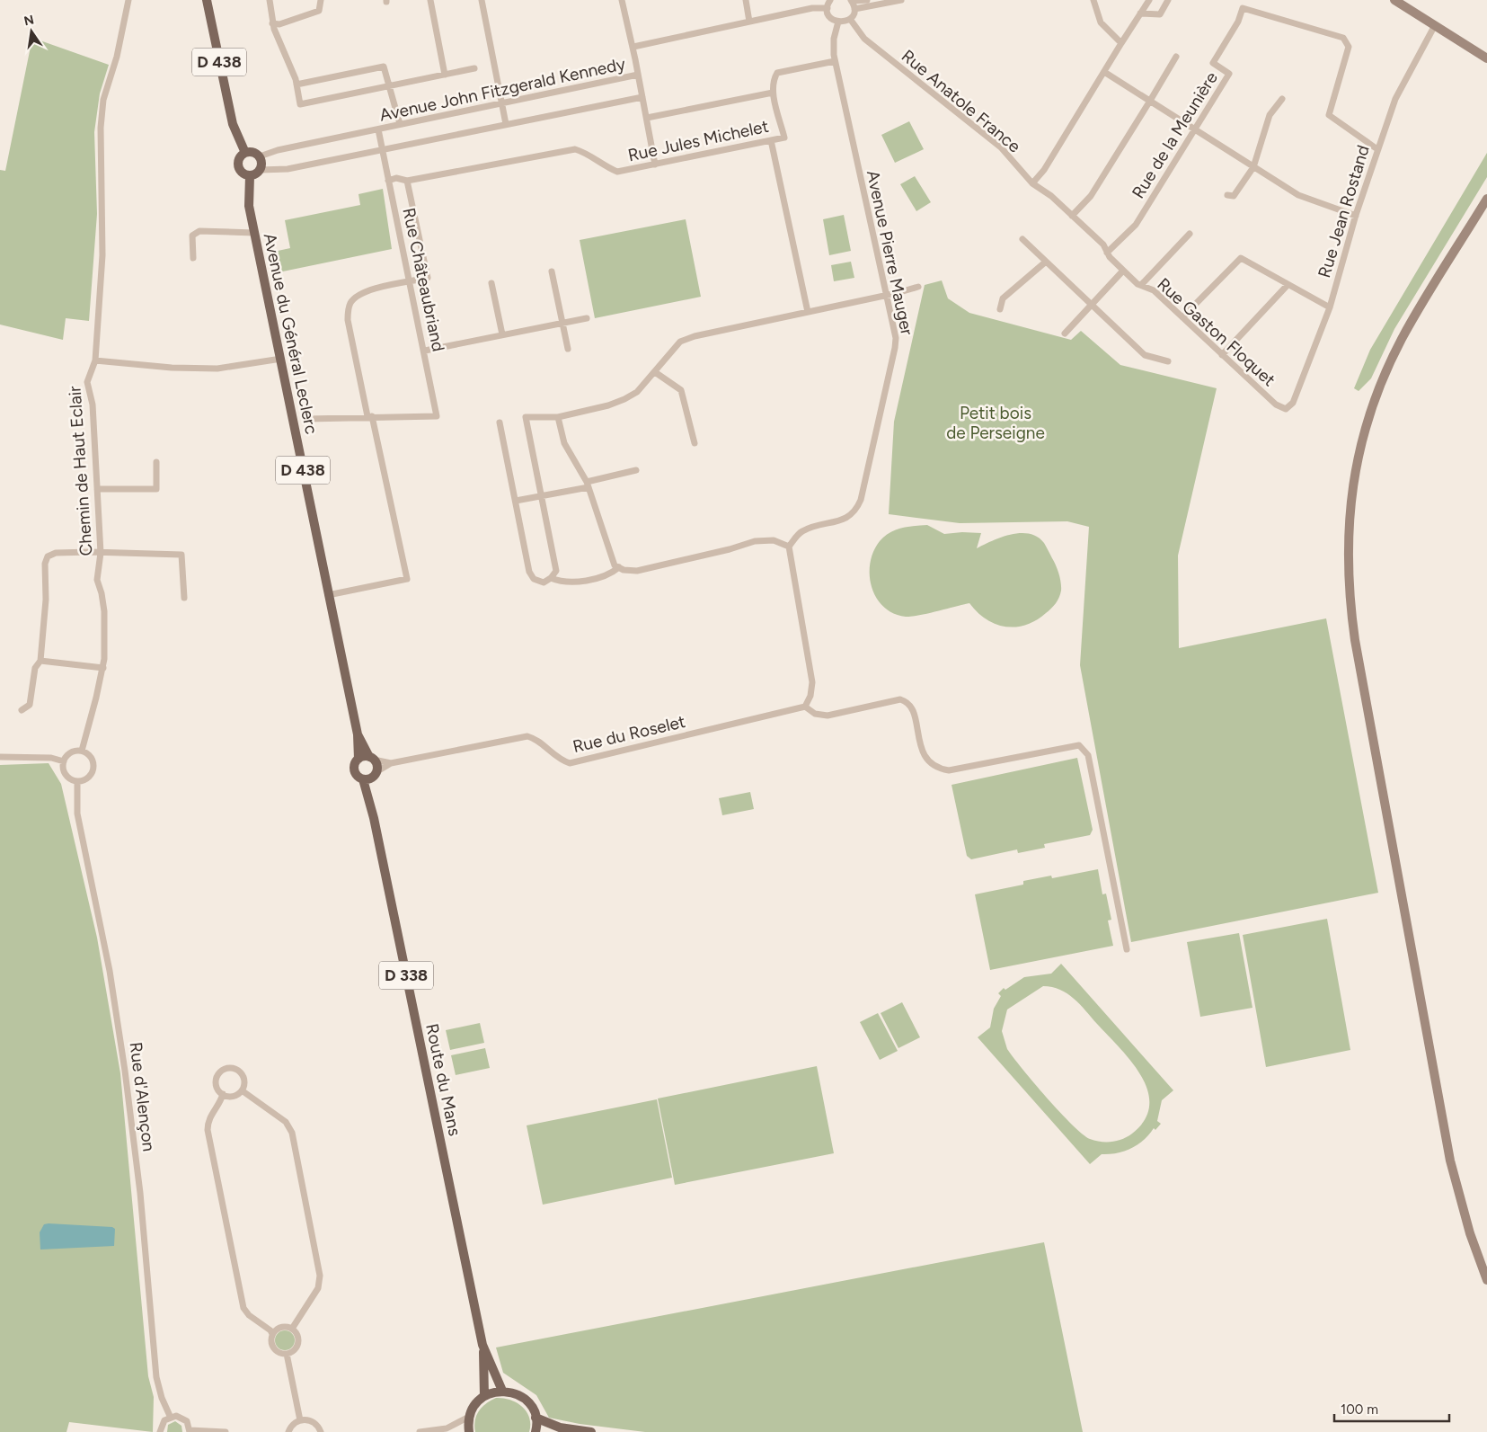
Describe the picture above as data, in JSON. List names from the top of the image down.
{
  "streets": {
    "main road": [
      "D 438",
      "Avenue du Général Leclerc",
      "D 338",
      "Route du Mans"
    ],
    "street": [
      "Avenue John Fitzgerald Kennedy",
      "Rue Anatole France",
      "Rue de la Meunière",
      "Rue Jules Michelet",
      "Rue Jean Rostand",
      "Avenue Pierre Mauger",
      "Rue Châteaubriand",
      "Rue Gaston Floquet",
      "Chemin de Haut Eclair",
      "Rue du Roselet",
      "Rue d'Alençon"
    ]
  },
  "crossings": [
    ["D 438", "Avenue John Fitzgerald Kennedy"],
    ["D 438", "Avenue du Général Leclerc"],
    ["Avenue John Fitzgerald Kennedy", "Rue Châteaubriand"],
    ["Avenue John Fitzgerald Kennedy", "Avenue du Général Leclerc"],
    ["Rue Anatole France", "Rue Gaston Floquet"],
    ["Rue de la Meunière", "Rue Jean Rostand"],
    ["Rue de la Meunière", "Rue Gaston Floquet"],
    ["Rue Jean Rostand", "Rue Gaston Floquet"],
    ["Avenue du Général Leclerc", "Rue du Roselet"],
    ["Avenue du Général Leclerc", "Route du Mans"],
    ["Chemin de Haut Eclair", "Rue d'Alençon"],
    ["Rue du Roselet", "Route du Mans"]
  ],
  "parks": ["Petit bois de Perseigne"],
  "scale_bar": "100 m",
  "north": "top"
}
